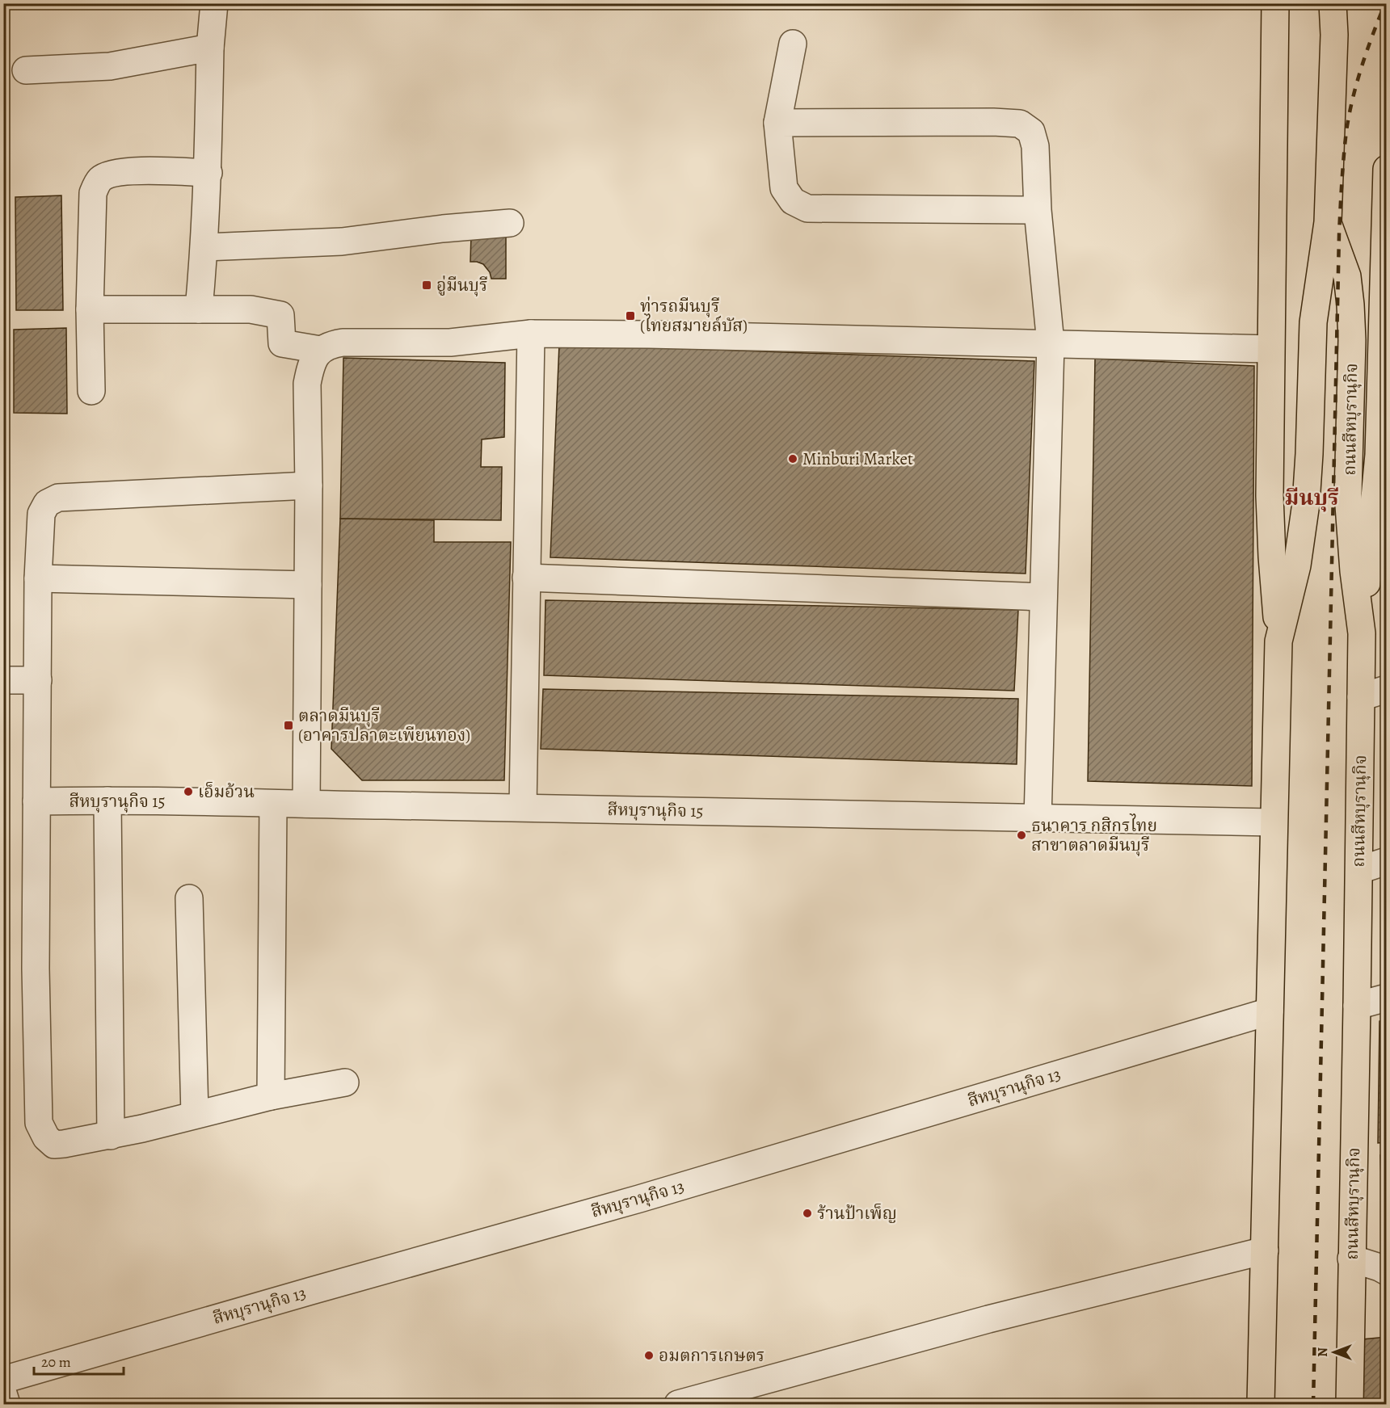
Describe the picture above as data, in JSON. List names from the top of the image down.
{
  "streets": {
    "main road": ["ถนนสีหบุรานุกิจ"],
    "street": ["สีหบุรานุกิจ 15", "สีหบุรานุกิจ 13"]
  },
  "crossings": [
    ["ถนนสีหบุรานุกิจ", "สีหบุรานุกิจ 15"],
    ["ถนนสีหบุรานุกิจ", "สีหบุรานุกิจ 13"]
  ],
  "districts": ["มีนบุรี"],
  "places": {
    "transit": ["อู่มีนบุรี", "ท่ารถมีนบุรี (ไทยสมายล์บัส)", "ตลาดมีนบุรี (อาคารปลาตะเพียนทอง)"],
    "other": [
      "Minburi Market",
      "เอ็มอ้วน",
      "ธนาคาร กสิกรไทย สาขาตลาดมีนบุรี",
      "ร้านป้าเพ็ญ",
      "อมตการเกษตร"
    ]
  },
  "scale_bar": "20 m",
  "north": "left"
}
